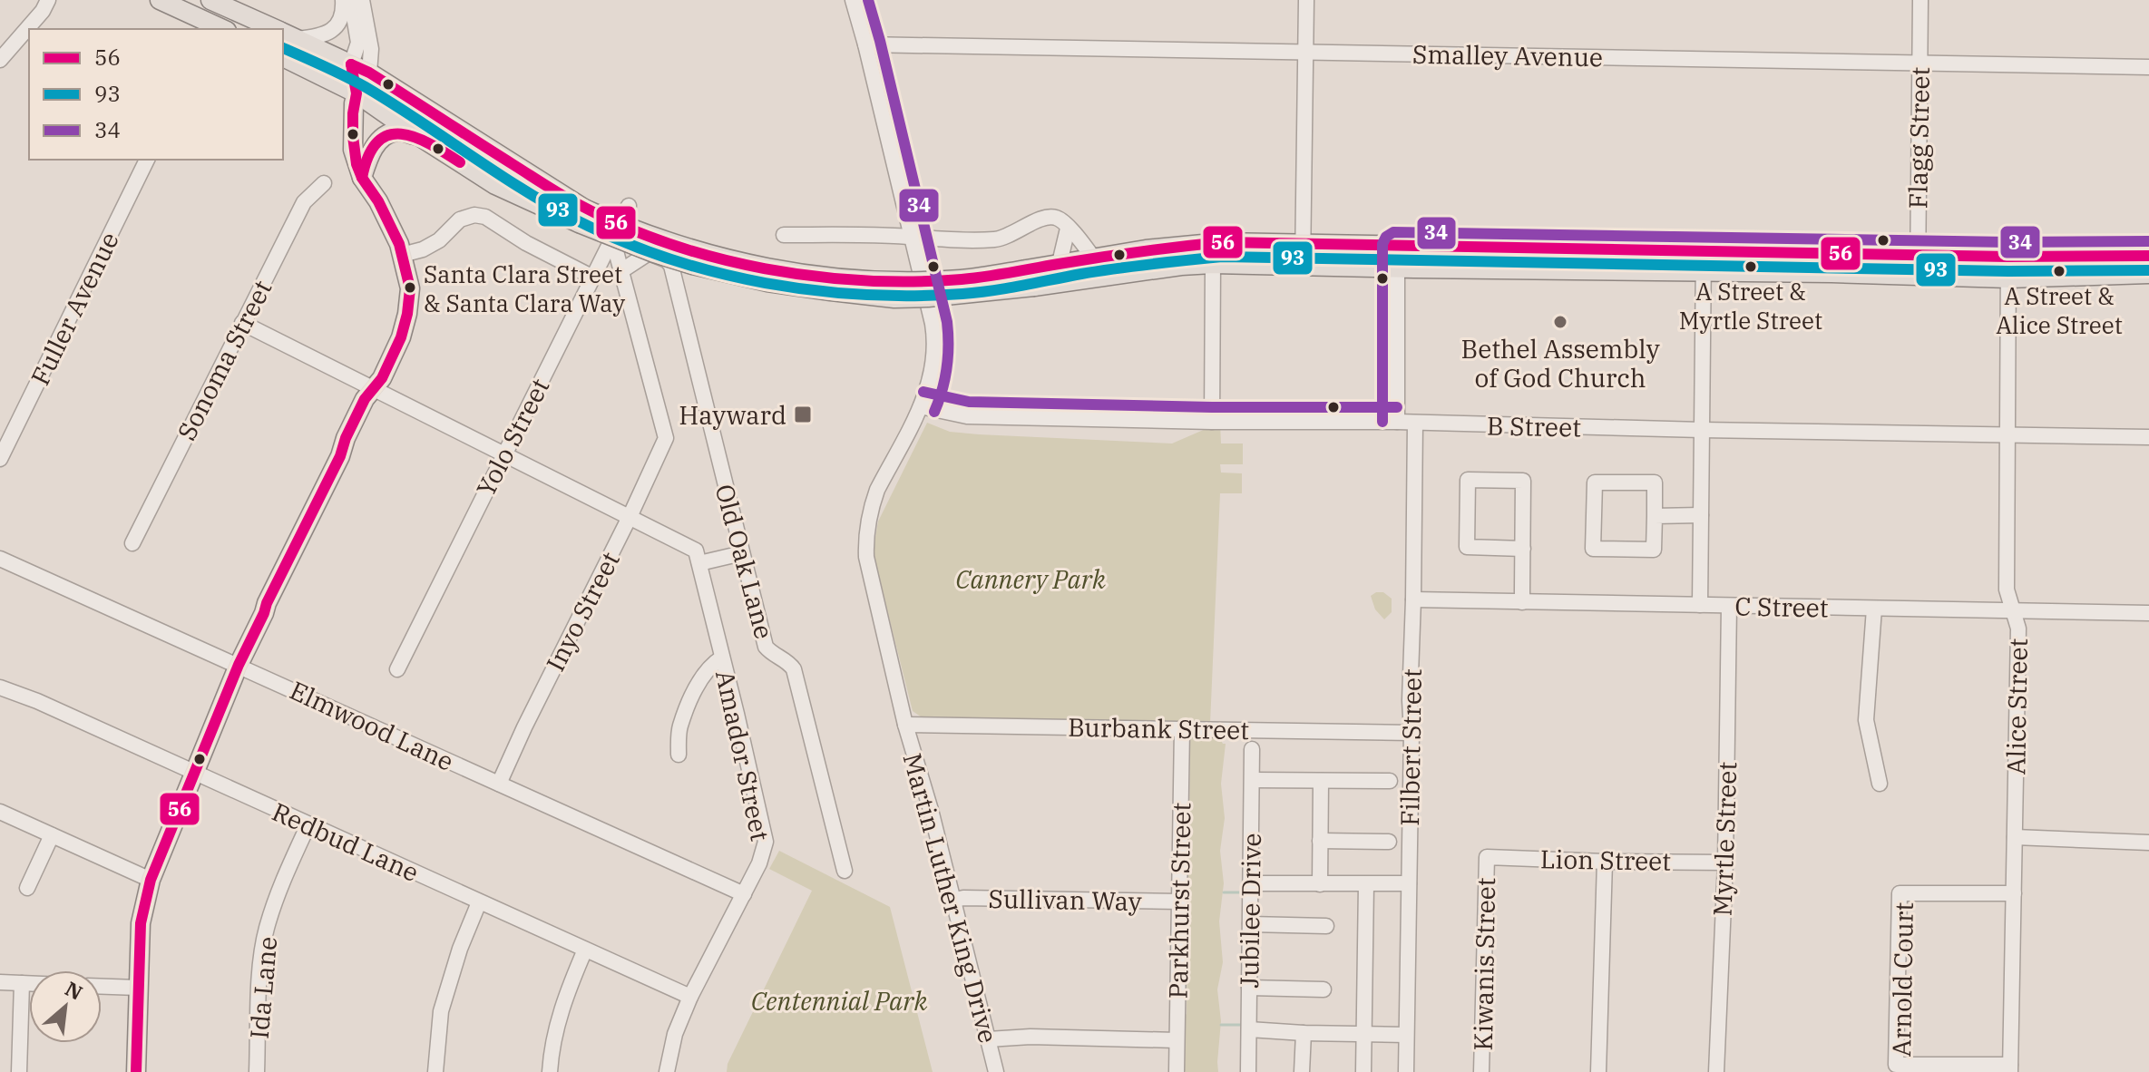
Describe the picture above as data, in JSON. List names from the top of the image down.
{
  "streets": {
    "street": [
      "Smalley Avenue",
      "Flagg Street",
      "Fuller Avenue",
      "Sonoma Street",
      "B Street",
      "Yolo Street",
      "Old Oak Lane",
      "C Street",
      "Inyo Street",
      "Alice Street",
      "Elmwood Lane",
      "Burbank Street",
      "Filbert Street",
      "Amador Street",
      "Myrtle Street",
      "Redbud Lane",
      "Lion Street",
      "Martin Luther King Drive",
      "Sullivan Way",
      "Parkhurst Street",
      "Jubilee Drive",
      "Kiwanis Street",
      "Arnold Court",
      "Ida Lane"
    ]
  },
  "crossings": [
    ["Smalley Avenue", "Flagg Street"],
    ["Smalley Avenue", "Martin Luther King Drive"],
    ["B Street", "Alice Street"],
    ["B Street", "Filbert Street"],
    ["B Street", "Martin Luther King Drive"],
    ["Yolo Street", "Old Oak Lane"],
    ["C Street", "Alice Street"],
    ["C Street", "Filbert Street"],
    ["C Street", "Myrtle Street"],
    ["Inyo Street", "Elmwood Lane"],
    ["Alice Street", "Arnold Court"],
    ["Elmwood Lane", "Amador Street"],
    ["Burbank Street", "Filbert Street"],
    ["Burbank Street", "Martin Luther King Drive"],
    ["Burbank Street", "Parkhurst Street"],
    ["Amador Street", "Redbud Lane"],
    ["Myrtle Street", "Lion Street"],
    ["Redbud Lane", "Ida Lane"],
    ["Lion Street", "Kiwanis Street"],
    ["Martin Luther King Drive", "Sullivan Way"],
    ["Sullivan Way", "Parkhurst Street"]
  ],
  "parks": ["Cannery Park", "Centennial Park"],
  "places": {
    "other": [
      "A Street & Myrtle Street",
      "A Street & Alice Street",
      "Santa Clara Street & Santa Clara Way",
      "Bethel Assembly of God Church"
    ],
    "transit": ["Hayward"]
  },
  "lines": ["transit line 34", "transit line 93", "transit line 56"],
  "legend": ["56", "93", "34"],
  "north": "top right"
}
